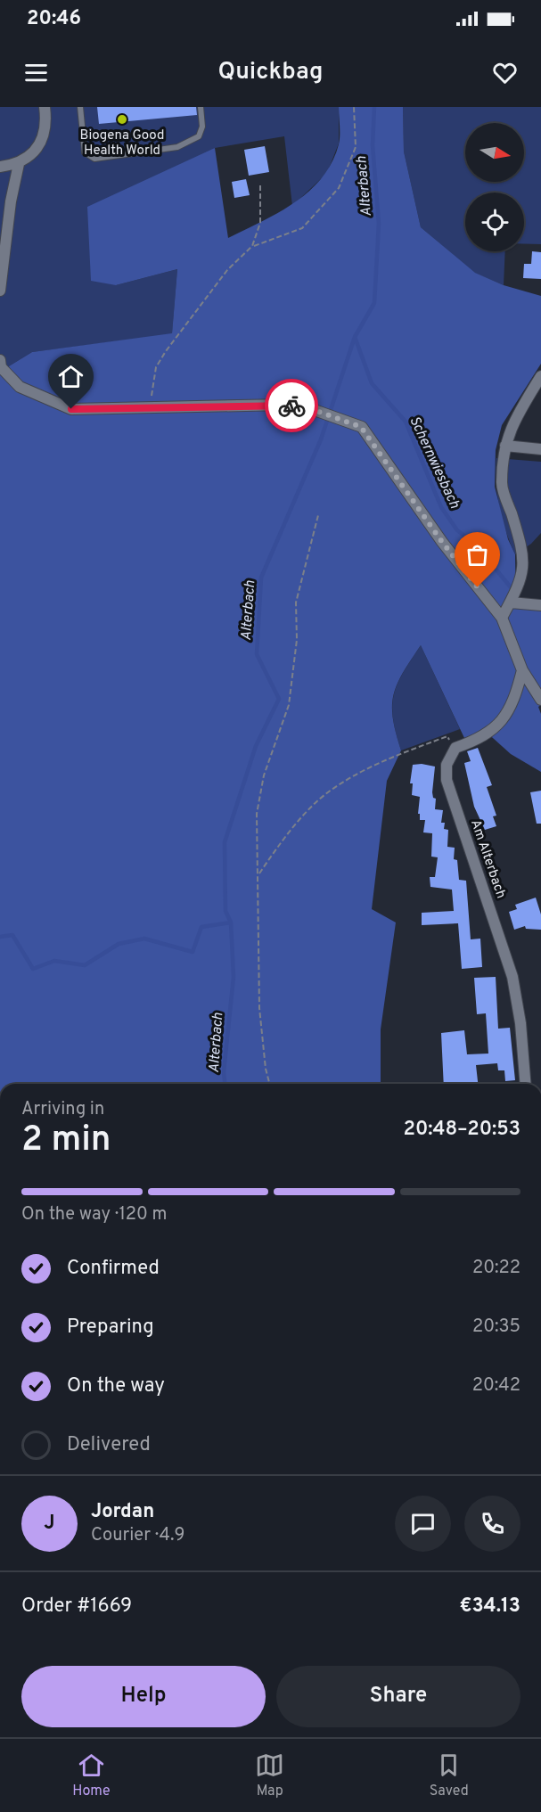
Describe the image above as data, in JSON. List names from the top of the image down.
{
  "streets": {
    "street": ["Am Alterbach"]
  },
  "water": ["Alterbach", "Schernwiesbach"],
  "places": ["Biogena Good Health World"],
  "north": "right",
  "page": {
    "status": "20:46",
    "header": "Quickbag",
    "heading": ["2 min", "Arriving in", "20:48–20:53"],
    "panel": [
      "Jordan",
      "Courier · 4.9",
      "Order #1669",
      "€34.13"
    ],
    "bar": "On the way · 120 m",
    "list": [
      ["Confirmed", "20:22"],
      ["Preparing", "20:35"],
      ["On the way", "20:42"],
      "Delivered"
    ],
    "round": "J",
    "buttons": ["Help", "Share"],
    "tabs": ["Home", "Map", "Saved"]
  }
}
